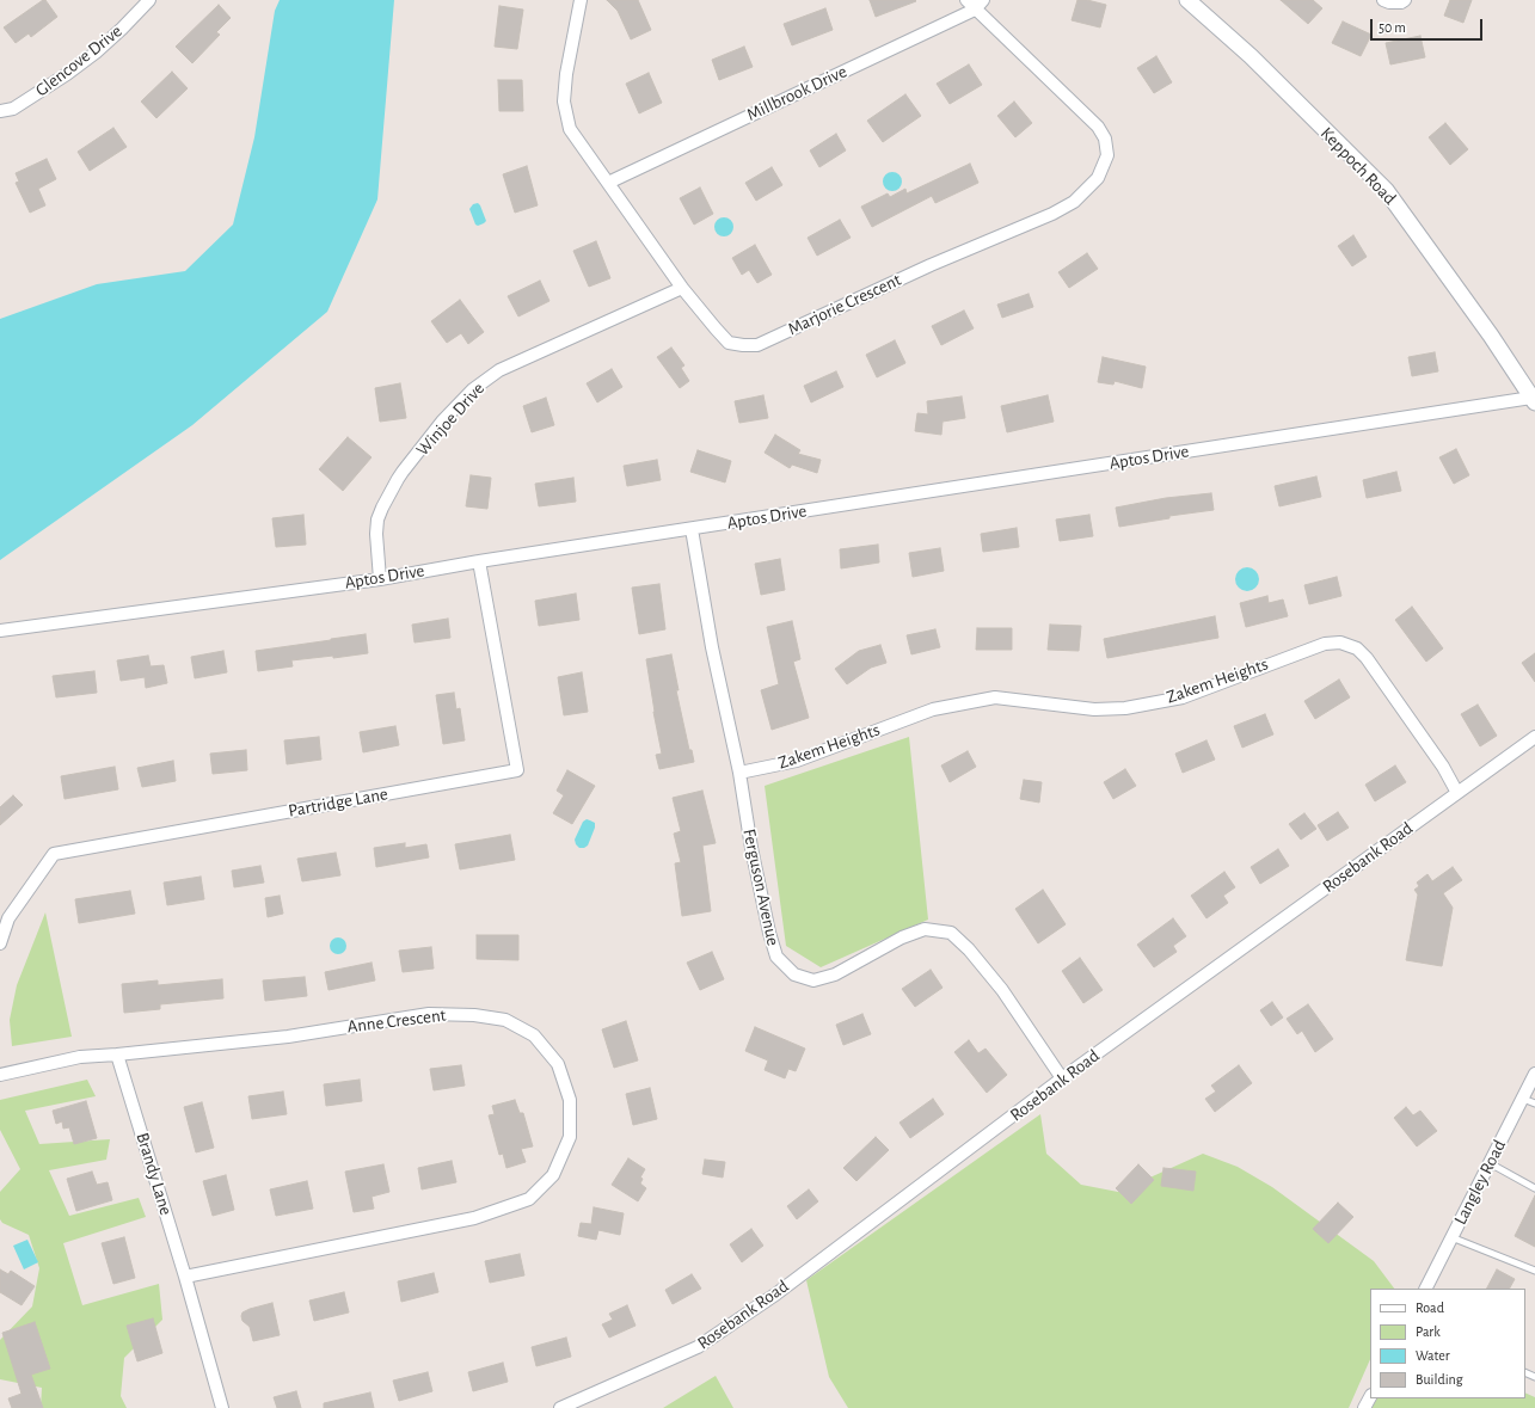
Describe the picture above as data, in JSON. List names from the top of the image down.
{
  "streets": {
    "street": [
      "Glencove Drive",
      "Millbrook Drive",
      "Keppoch Road",
      "Marjorie Crescent",
      "Winjoe Drive",
      "Aptos Drive",
      "Zakem Heights",
      "Partridge Lane",
      "Rosebank Road",
      "Ferguson Avenue",
      "Anne Crescent",
      "Brandy Lane",
      "Langley Road"
    ]
  },
  "crossings": [
    ["Millbrook Drive", "Marjorie Crescent"],
    ["Keppoch Road", "Aptos Drive"],
    ["Marjorie Crescent", "Winjoe Drive"],
    ["Winjoe Drive", "Aptos Drive"],
    ["Aptos Drive", "Partridge Lane"],
    ["Aptos Drive", "Ferguson Avenue"],
    ["Zakem Heights", "Rosebank Road"],
    ["Zakem Heights", "Ferguson Avenue"],
    ["Rosebank Road", "Ferguson Avenue"],
    ["Anne Crescent", "Brandy Lane"]
  ],
  "legend": [
    "Road",
    "Park",
    "Water",
    "Building"
  ],
  "scale_bar": "50 m"
}
